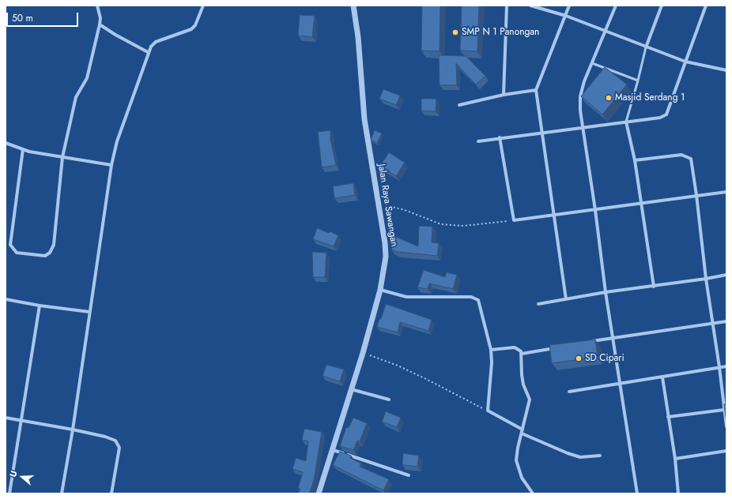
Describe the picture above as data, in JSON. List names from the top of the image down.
{
  "streets": {
    "street": ["Jalan Raya Sawangan"]
  },
  "places": ["SMP N 1 Panongan", "Masjid Serdang 1", "SD Cipari"],
  "scale_bar": "50 m",
  "north": "left"
}
